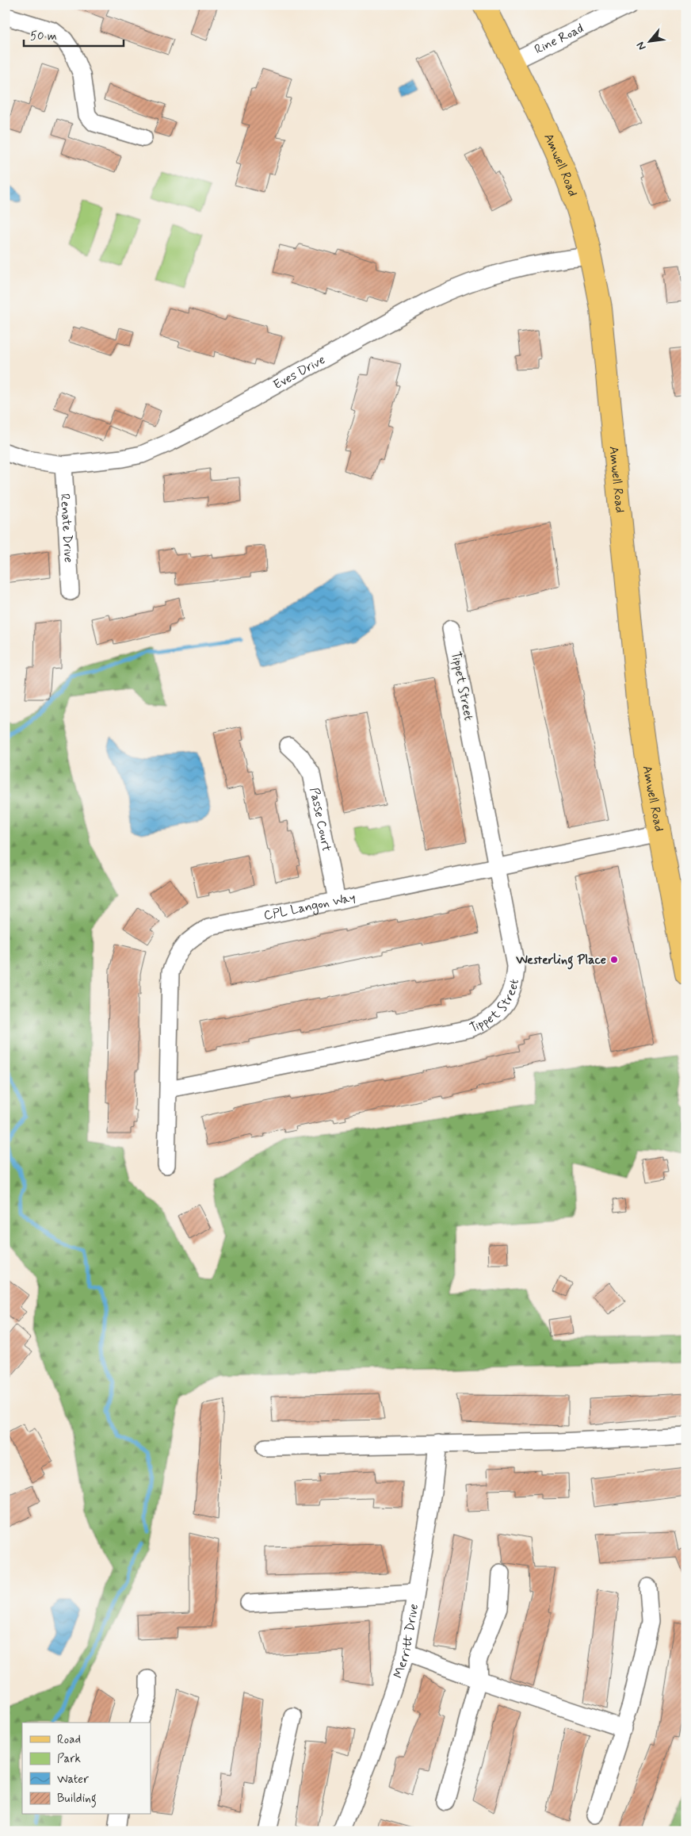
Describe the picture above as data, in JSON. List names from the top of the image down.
{
  "streets": {
    "main road": ["Amwell Road"],
    "street": [
      "Rine Road",
      "Eves Drive",
      "Renate Drive",
      "Tippet Street",
      "Passe Court",
      "CPL Langon Way",
      "Merritt Drive"
    ]
  },
  "crossings": [
    ["Rine Road", "Amwell Road"],
    ["Amwell Road", "Eves Drive"],
    ["Amwell Road", "CPL Langon Way"],
    ["Eves Drive", "Renate Drive"],
    ["Tippet Street", "CPL Langon Way"],
    ["Passe Court", "CPL Langon Way"]
  ],
  "places": ["Westerling Place"],
  "legend": [
    "Road",
    "Park",
    "Water",
    "Building"
  ],
  "scale_bar": "50 m",
  "north": "bottom left"
}
